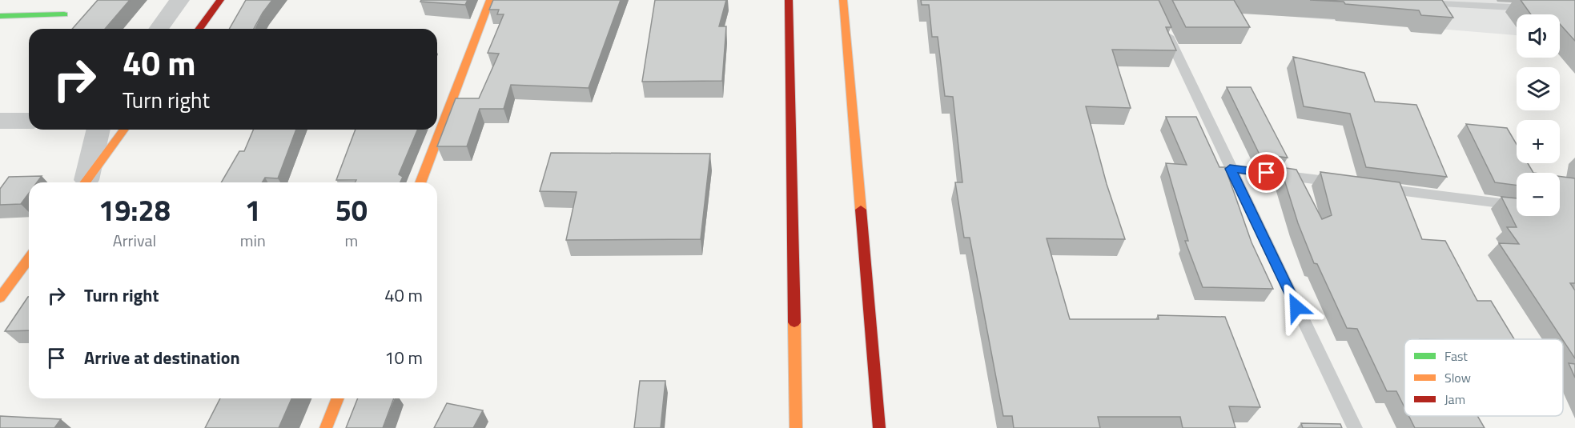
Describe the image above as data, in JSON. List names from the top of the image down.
{
  "legend": ["Fast", "Slow", "Jam"],
  "page": {
    "map_buttons": ["+", "−"],
    "turn": ["40 m", "Turn right"],
    "eta": [
      "19:28",
      "Arrival",
      "1",
      "min",
      "50",
      "m"
    ],
    "list": [
      {
        "name": "Turn right",
        "value": "40 m"
      },
      {
        "name": "Arrive at destination",
        "value": "10 m"
      }
    ]
  }
}
